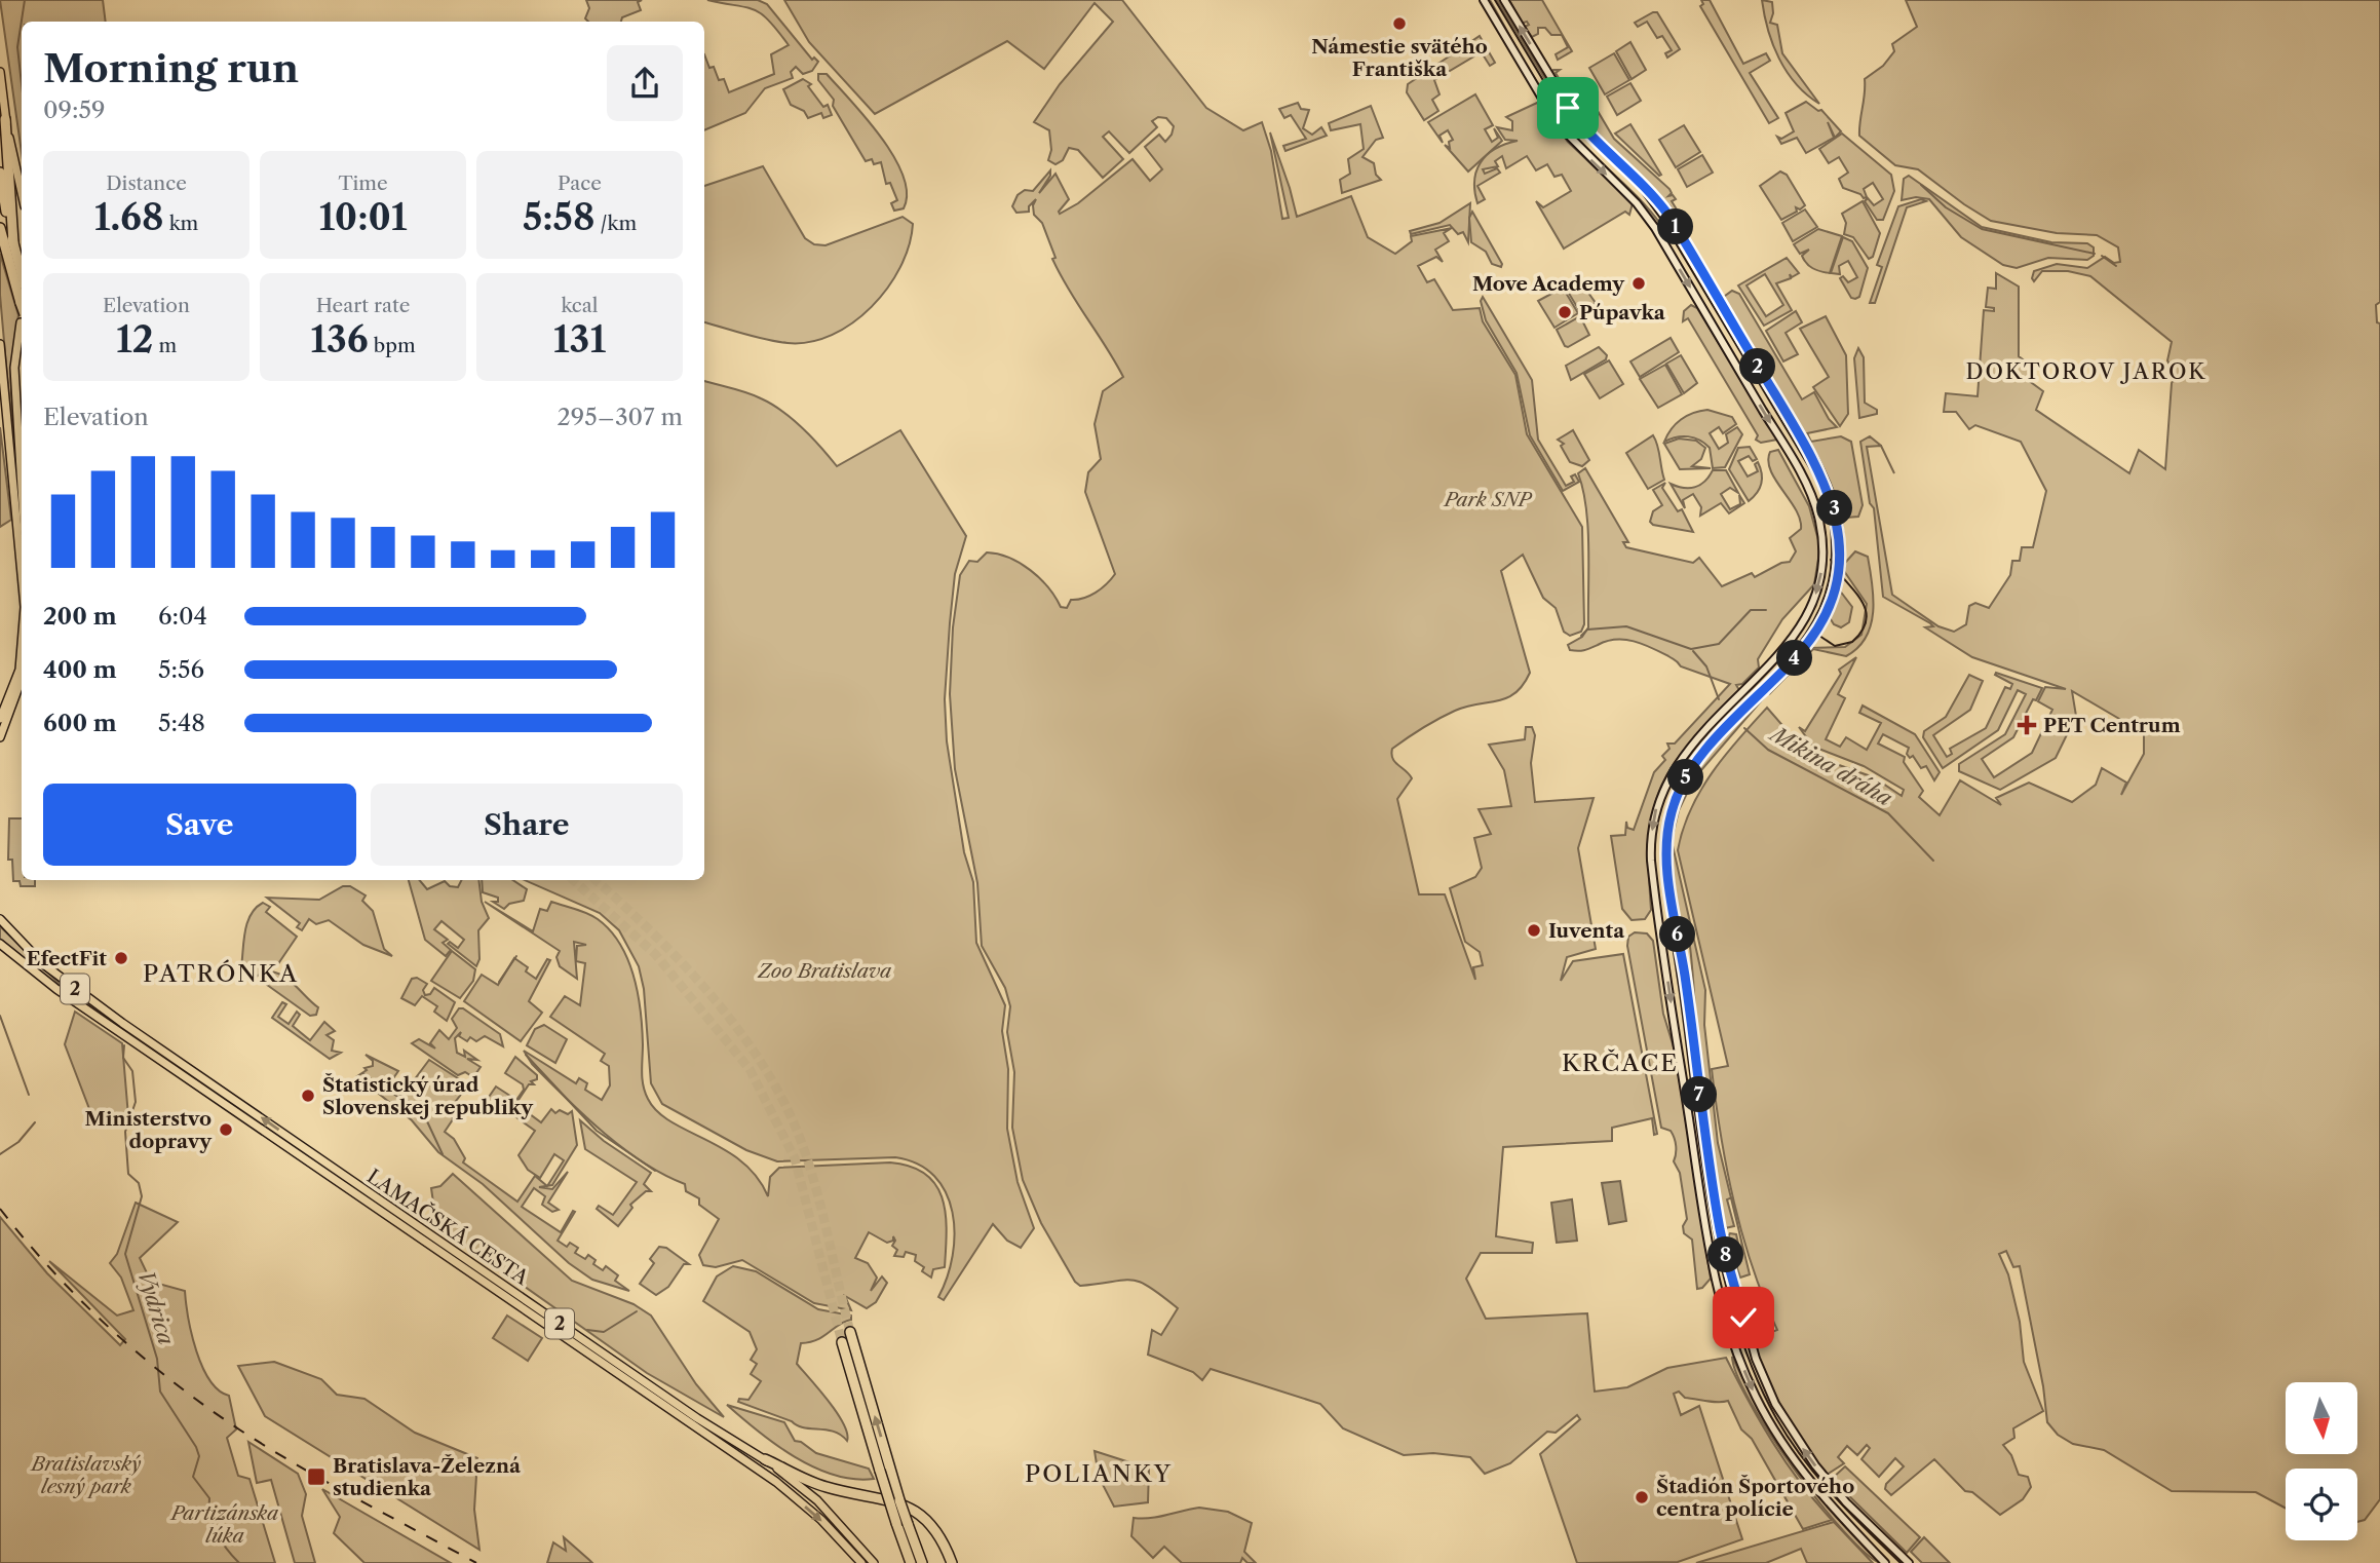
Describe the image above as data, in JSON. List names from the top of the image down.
{
  "streets": {
    "main road": ["2", "LAMAČSKÁ CESTA"]
  },
  "districts": [
    "DOKTOROV JAROK",
    "PATRÓNKA",
    "KRČACE",
    "POLIANKY"
  ],
  "water": ["Mikina dráha", "Vydrica"],
  "parks": [
    "Park SNP",
    "Zoo Bratislava",
    "Bratislavský lesný park",
    "Partizánska lúka"
  ],
  "places": {
    "other": [
      "Námestie svätého Františka",
      "Move Academy",
      "Púpavka",
      "Iuventa",
      "EfectFit",
      "Štatistický úrad Slovenskej republiky",
      "Ministerstvo dopravy",
      "Štadión Športového centra polície"
    ],
    "health": ["PET Centrum"],
    "transit": ["Bratislava-Železná studienka"]
  },
  "north": "bottom",
  "page": {
    "heading": ["Morning run", "09:59"],
    "stats": [
      ["Distance", "1.68 km"],
      ["Time", "10:01"],
      ["Pace", "5:58 /km"],
      ["Elevation", "12 m"],
      ["Heart rate", "136 bpm"],
      ["kcal", "131"]
    ],
    "pins": [
      "1",
      "2",
      "3",
      "4",
      "5",
      "6",
      "7",
      "8"
    ],
    "chart": ["Elevation", "295–307 m"],
    "list": [
      {
        "name": "200 m",
        "note": "6:04"
      },
      {
        "name": "400 m",
        "note": "5:56"
      },
      {
        "name": "600 m",
        "note": "5:48"
      }
    ],
    "buttons": ["Save", "Share"]
  }
}
